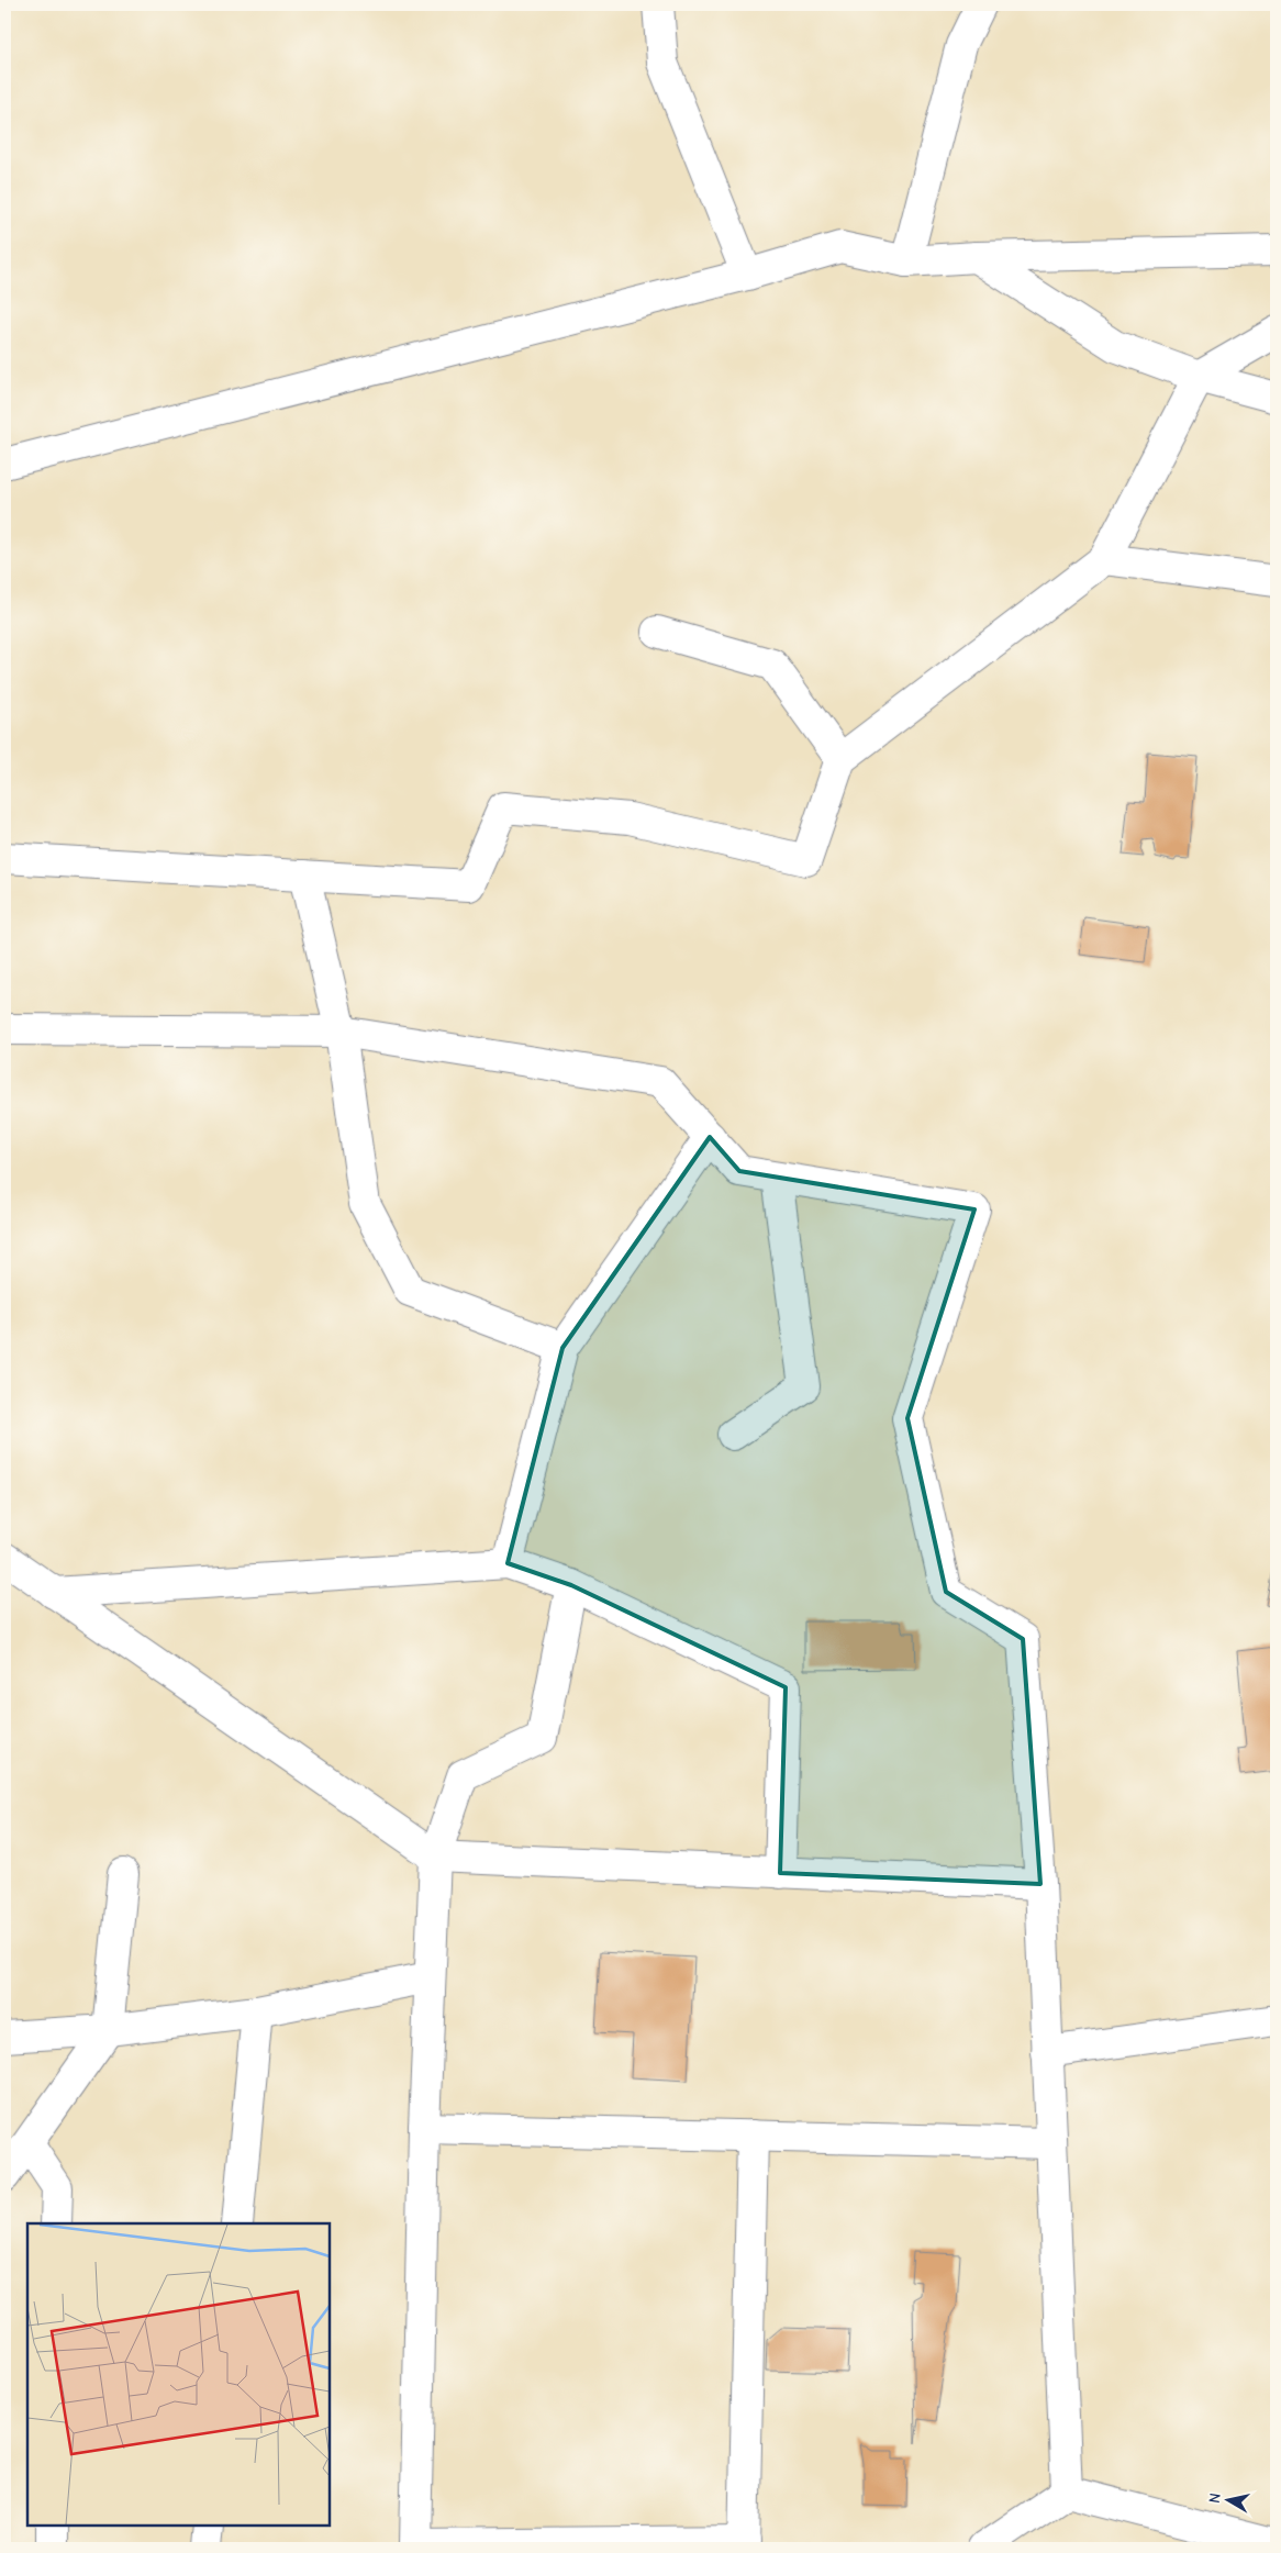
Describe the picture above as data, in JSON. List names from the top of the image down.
{
  "north": "left"
}
